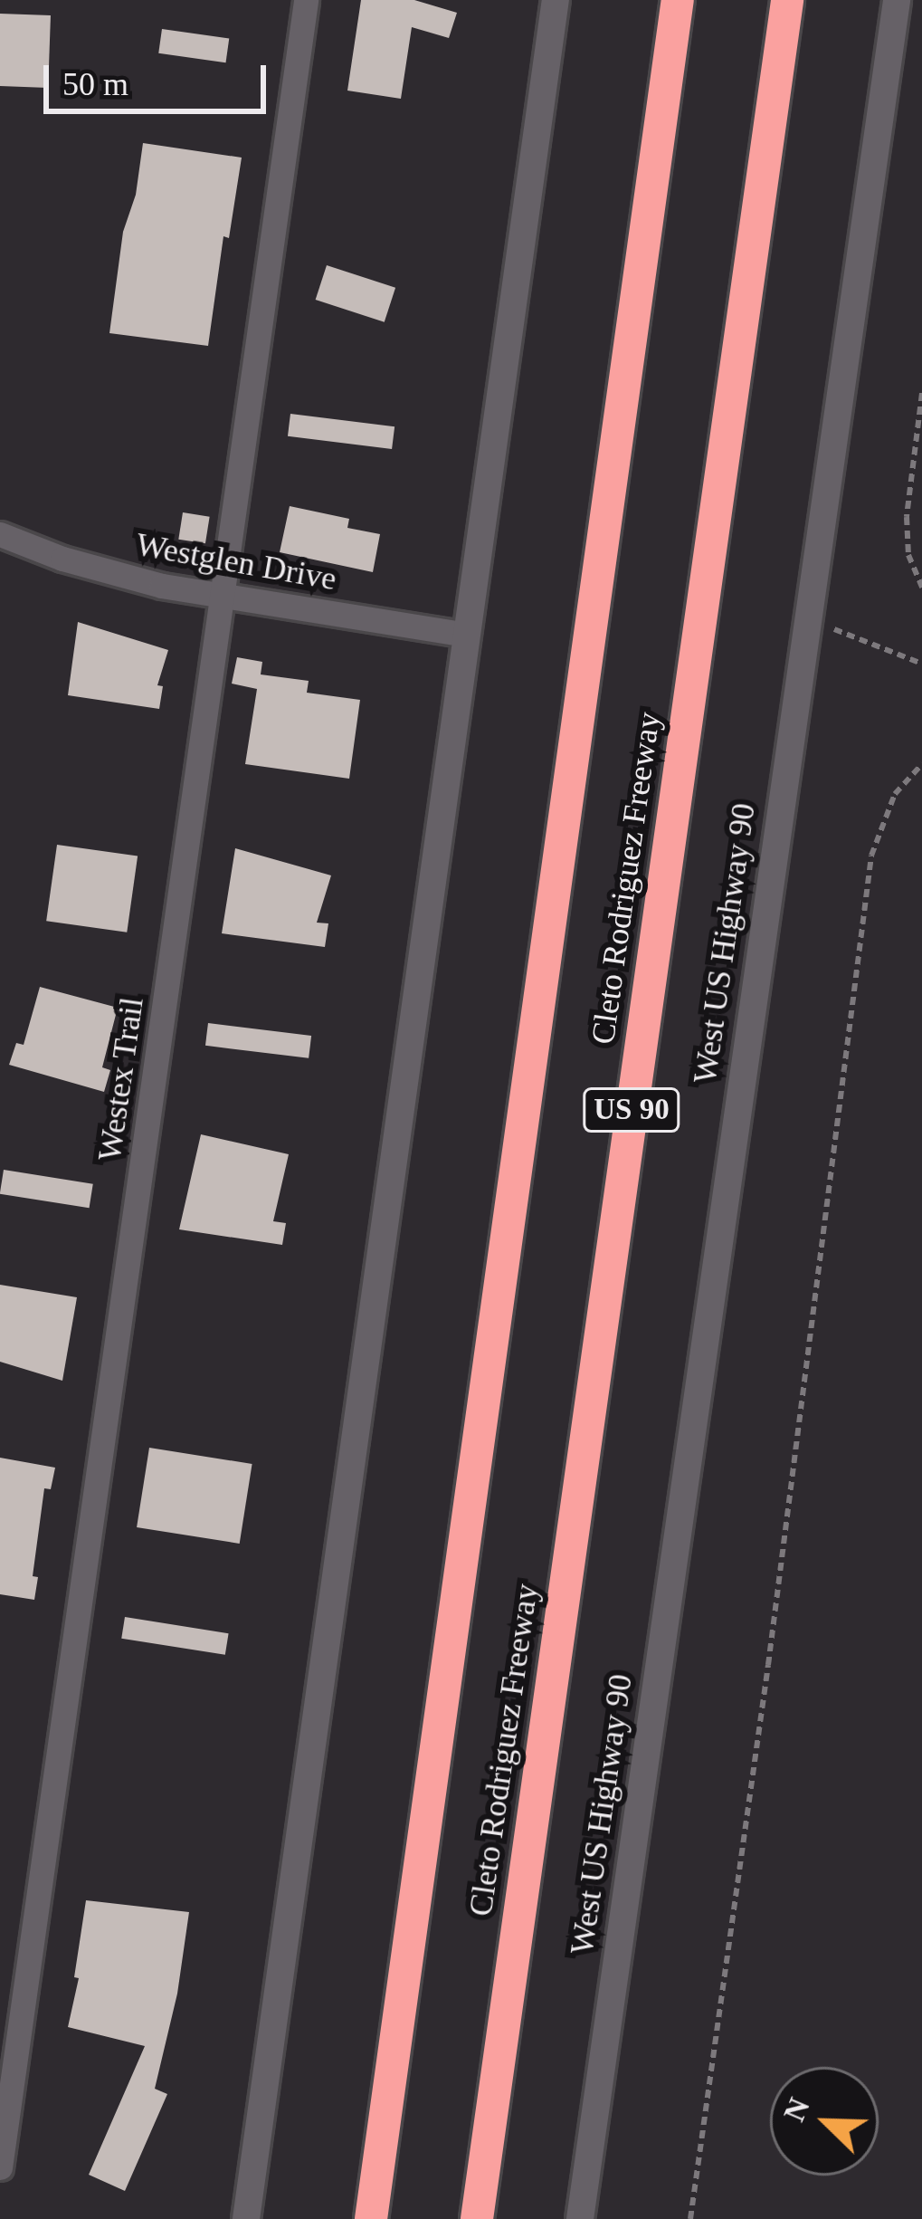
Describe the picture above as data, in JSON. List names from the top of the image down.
{
  "streets": {
    "highway": ["Cleto Rodriguez Freeway", "US 90"],
    "main road": ["West US Highway 90"],
    "street": ["Westglen Drive", "Westex Trail"]
  },
  "crossings": [
    ["Westglen Drive", "Westex Trail"]
  ],
  "scale_bar": "50 m",
  "north": "top left"
}
